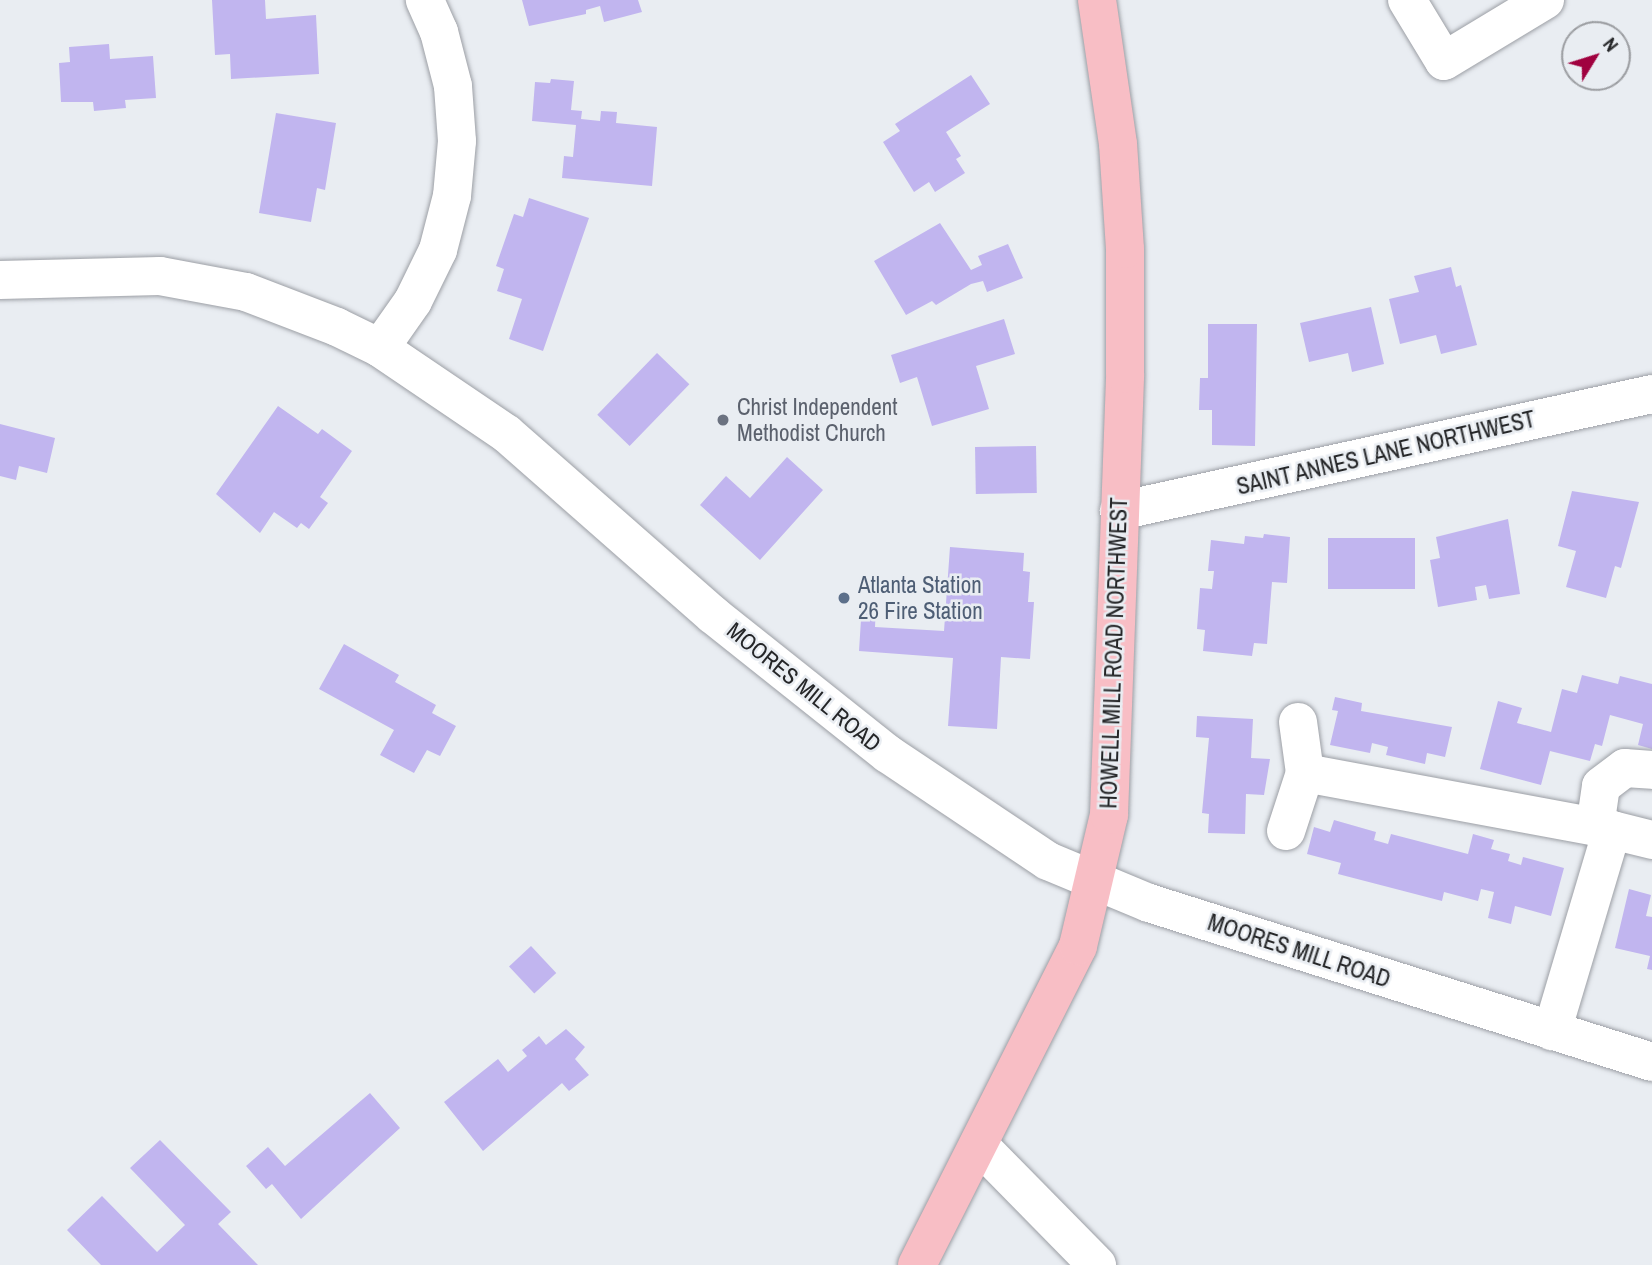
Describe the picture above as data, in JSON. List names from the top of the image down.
{
  "streets": {
    "main road": ["HOWELL MILL ROAD NORTHWEST"],
    "street": ["SAINT ANNES LANE NORTHWEST", "MOORES MILL ROAD"]
  },
  "crossings": [
    ["SAINT ANNES LANE NORTHWEST", "HOWELL MILL ROAD NORTHWEST"],
    ["HOWELL MILL ROAD NORTHWEST", "MOORES MILL ROAD"]
  ],
  "places": ["Christ Independent Methodist Church", "Atlanta Station 26 Fire Station"],
  "north": "top right"
}
